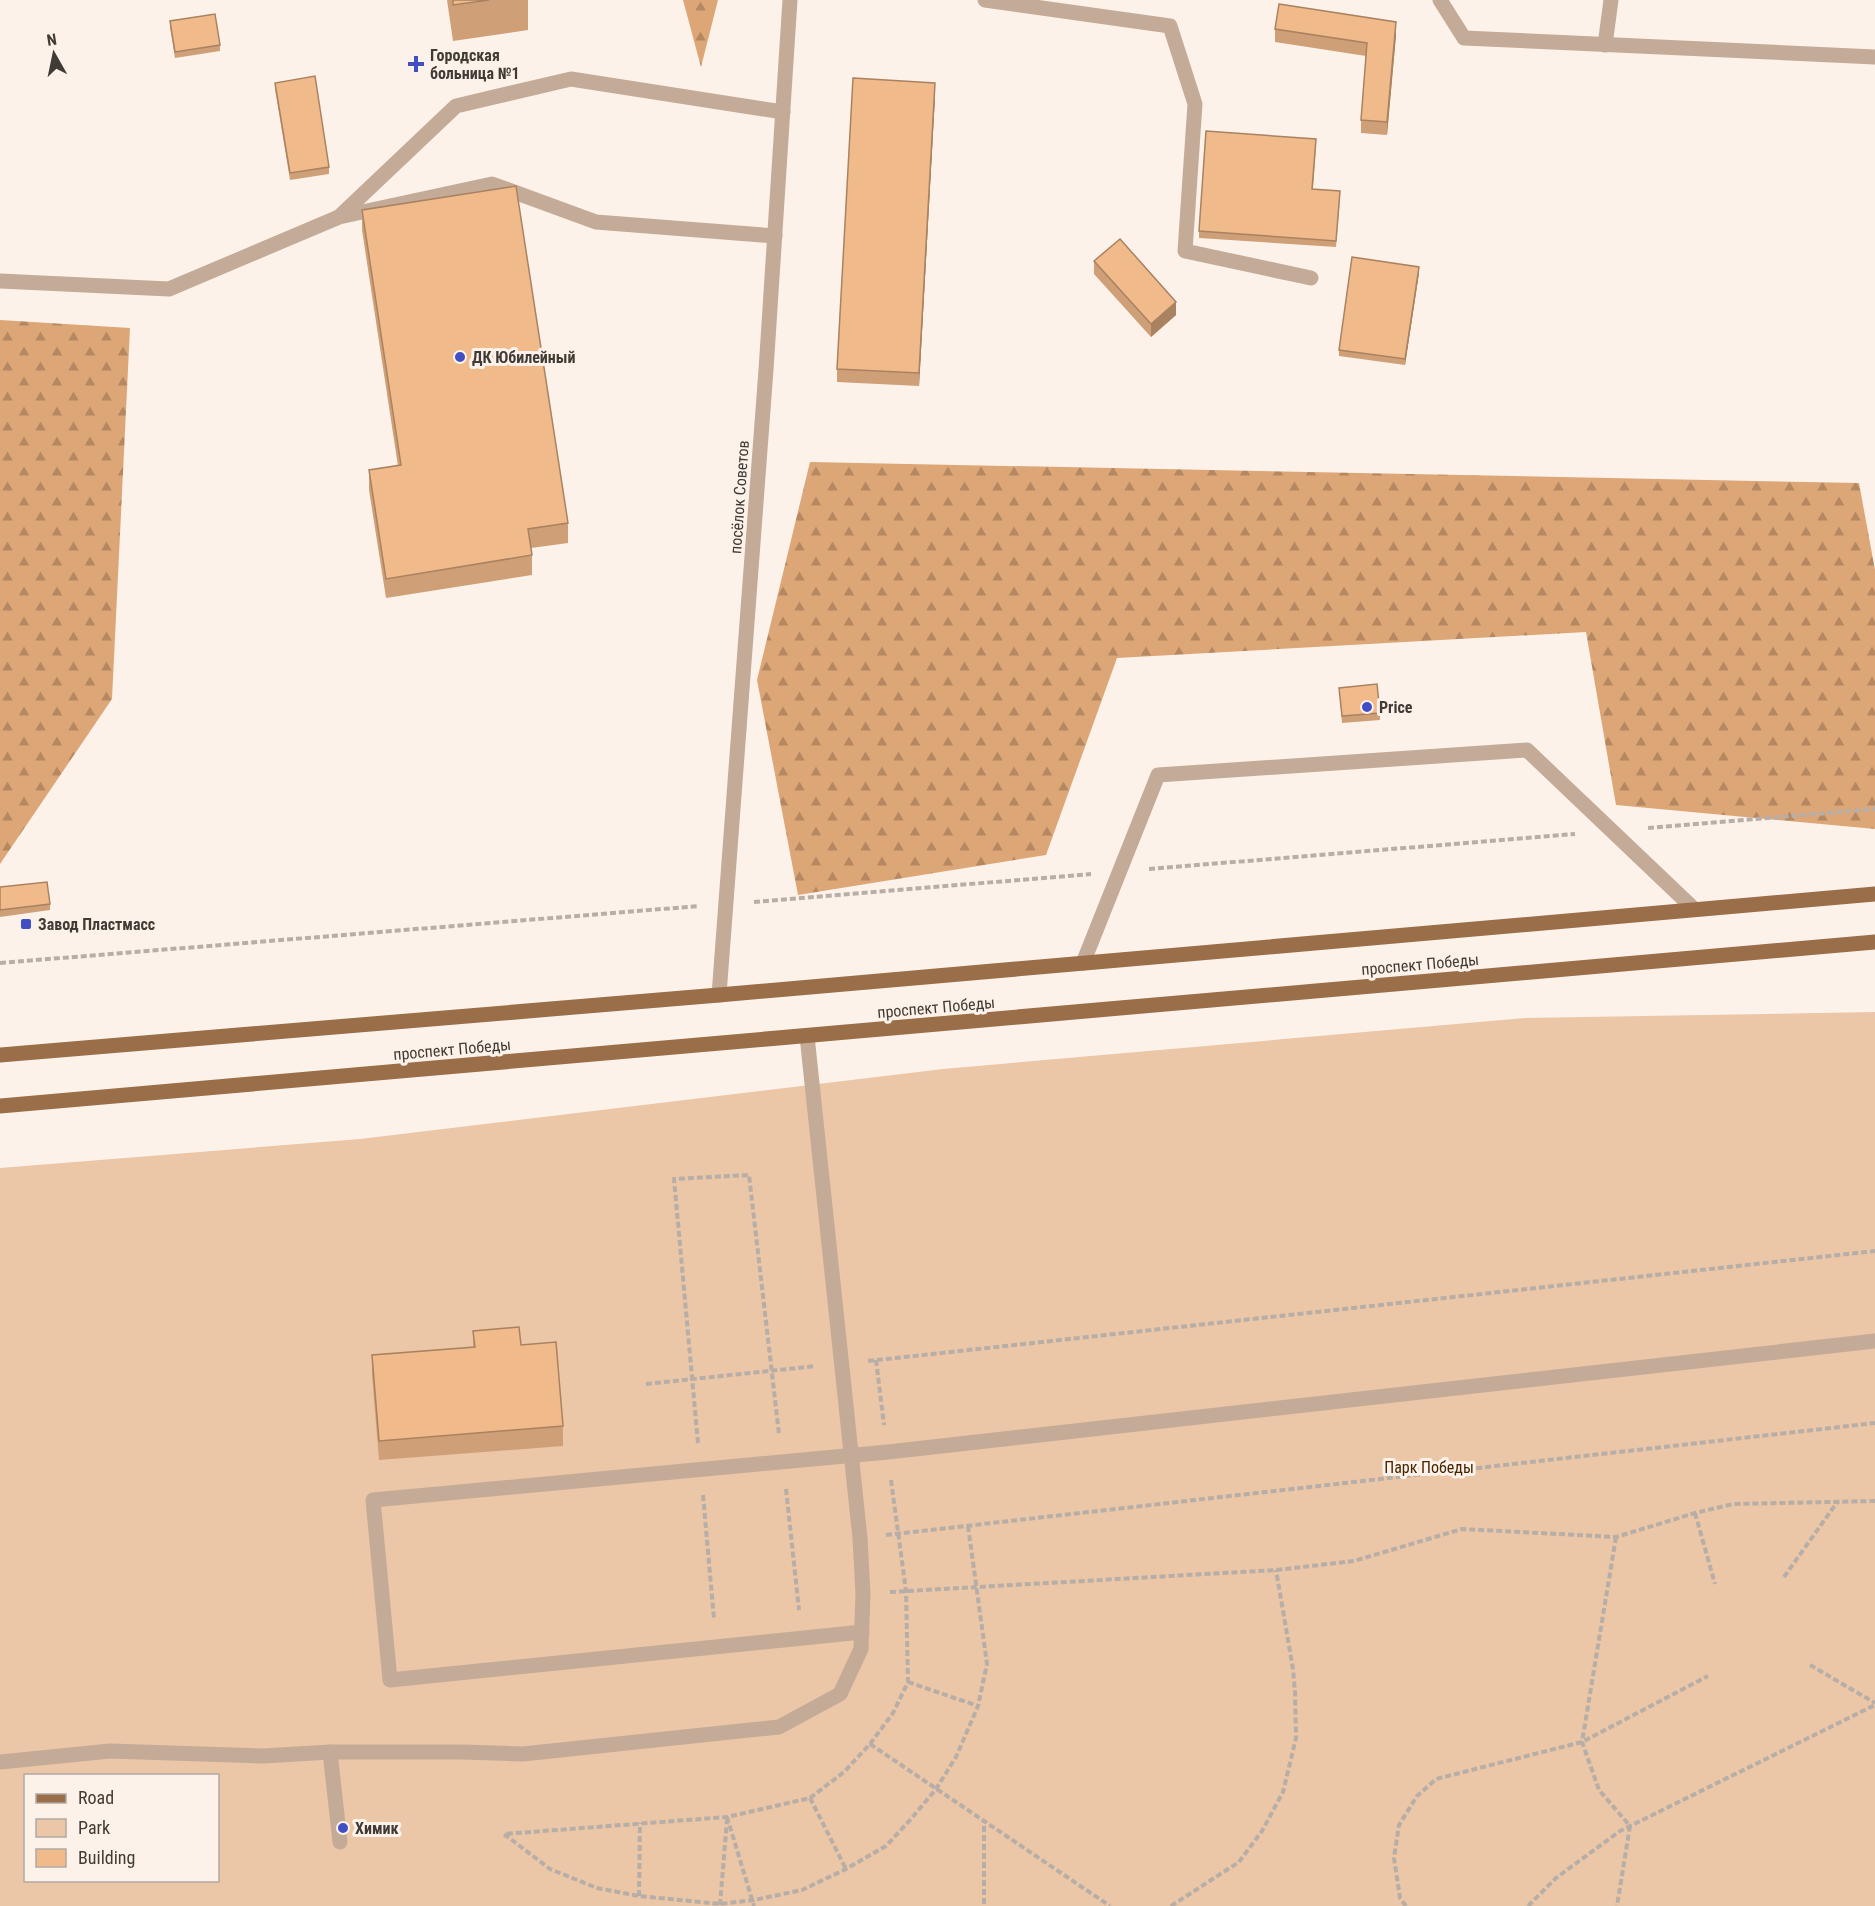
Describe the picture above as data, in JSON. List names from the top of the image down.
{
  "streets": {
    "main road": ["проспект Победы"],
    "street": ["посёлок Советов"]
  },
  "crossings": [
    ["посёлок Советов", "проспект Победы"]
  ],
  "parks": ["Парк Победы"],
  "places": {
    "health": ["Городская больница №1"],
    "other": ["ДК Юбилейный", "Price", "Химик"],
    "transit": ["Завод Пластмасс"]
  },
  "legend": ["Road", "Park", "Building"],
  "north": "top"
}
